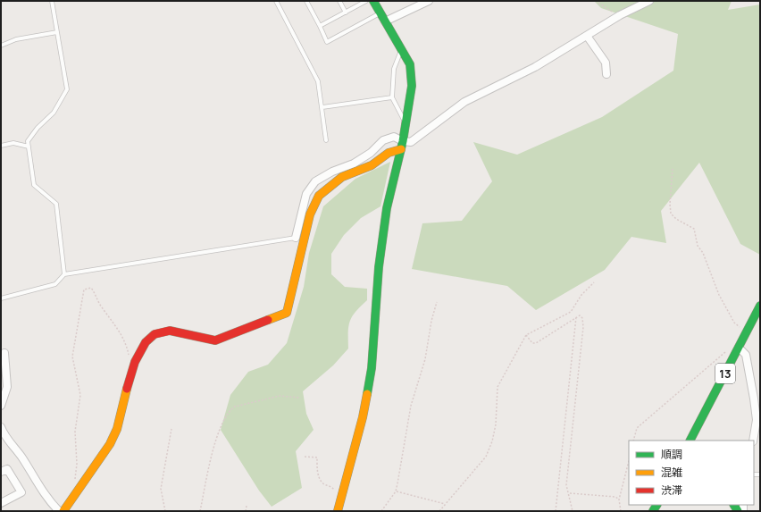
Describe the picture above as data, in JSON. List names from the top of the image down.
{
  "streets": {
    "street": ["13"]
  },
  "legend": ["順調", "混雑", "渋滞"]
}
